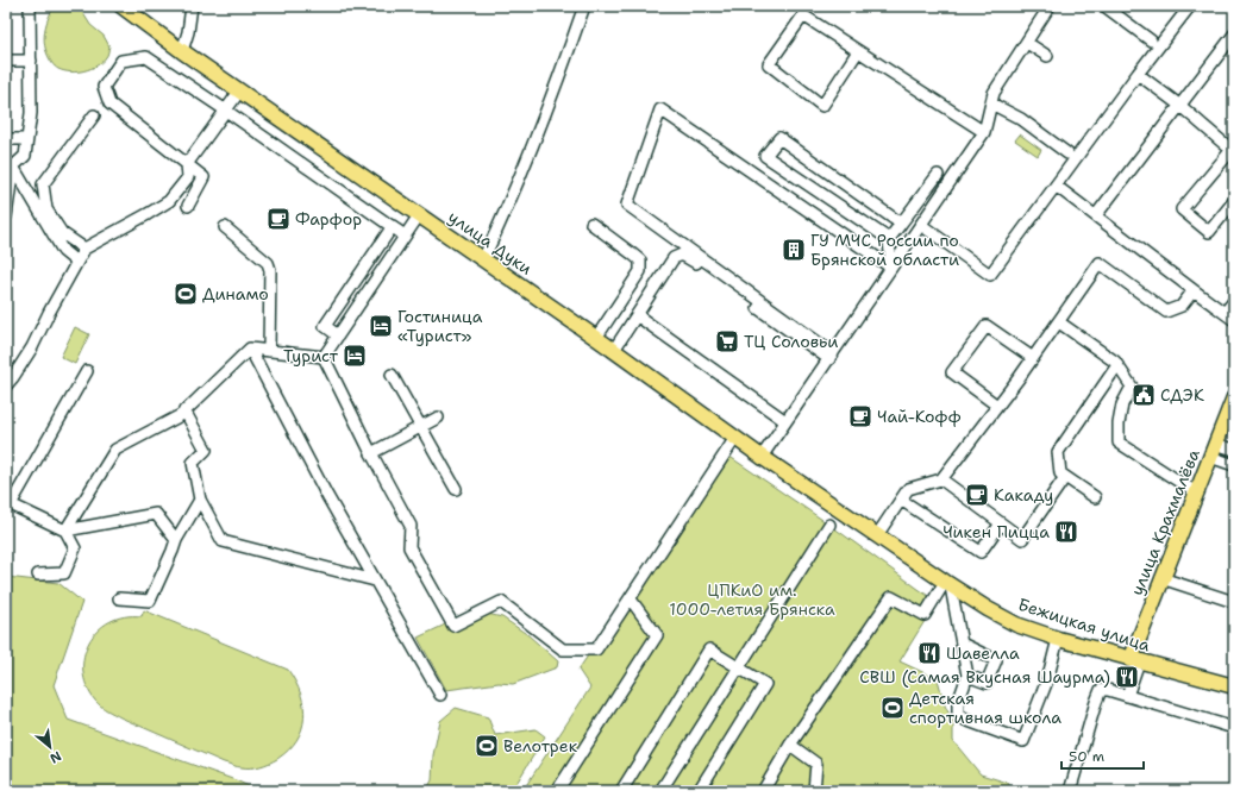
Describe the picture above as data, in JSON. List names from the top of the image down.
{
  "streets": {
    "main road": ["улица Дуки", "улица Крахмалёва", "Бежицкая улица"]
  },
  "crossings": [
    ["улица Дуки", "Бежицкая улица"],
    ["улица Крахмалёва", "Бежицкая улица"]
  ],
  "parks": ["ЦПКиО им. 1000-летия Брянска"],
  "places": {
    "cafe": ["Фарфор", "Чай-Кофф", "Какаду"],
    "building": ["ГУ МЧС России по Брянской области"],
    "sports": ["Динамо", "Детская спортивная школа", "Велотрек"],
    "hotel": ["Гостиница «Турист»", "Турист"],
    "supermarket": ["ТЦ Соловьи"],
    "public building": ["СДЭК"],
    "restaurant": ["Чикен Пицца", "Шавелла", "СВШ (Самая Вкусная Шаурма)"]
  },
  "scale_bar": "50 m",
  "north": "bottom right"
}
